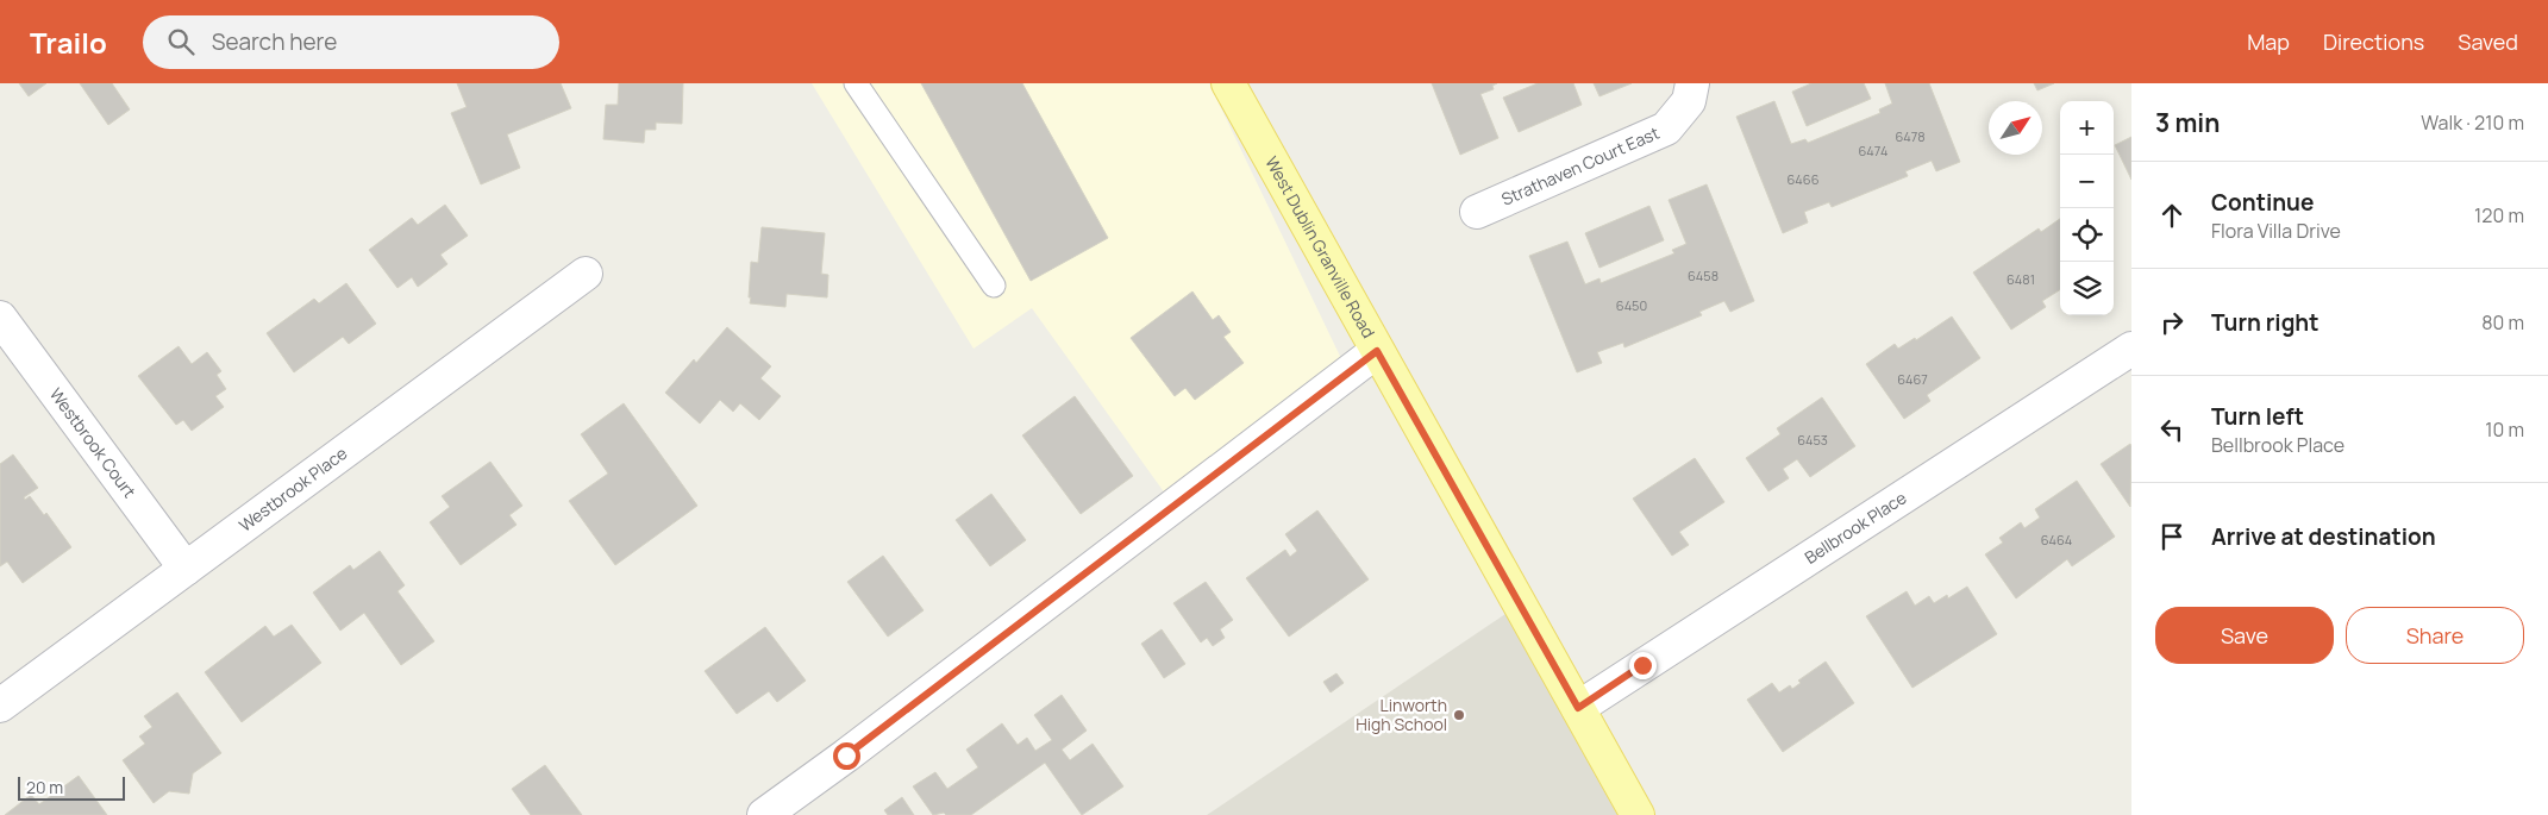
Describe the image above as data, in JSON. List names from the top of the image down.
{
  "streets": {
    "main road": ["West Dublin Granville Road"],
    "street": [
      "Strathaven Court East",
      "Westbrook Court",
      "Westbrook Place",
      "Bellbrook Place"
    ]
  },
  "crossings": [
    ["West Dublin Granville Road", "Bellbrook Place"],
    ["Westbrook Court", "Westbrook Place"]
  ],
  "places": ["Linworth High School"],
  "house_numbers": [
    "6478",
    "6474",
    "6466",
    "6458",
    "6481",
    "6450",
    "6467",
    "6453",
    "6464"
  ],
  "scale_bar": "20 m",
  "north": "top right",
  "page": {
    "header": "Trailo",
    "search": "Search here",
    "nav": ["Map", "Directions", "Saved"],
    "heading": ["3 min", "Walk · 210 m"],
    "map_buttons": ["+", "−"],
    "list": [
      ["Continue", "Flora Villa Drive", "120 m"],
      ["Turn right", "80 m"],
      ["Turn left", "Bellbrook Place", "10 m"],
      "Arrive at destination"
    ],
    "buttons": ["Save", "Share"],
    "scale": "20 m"
  }
}
